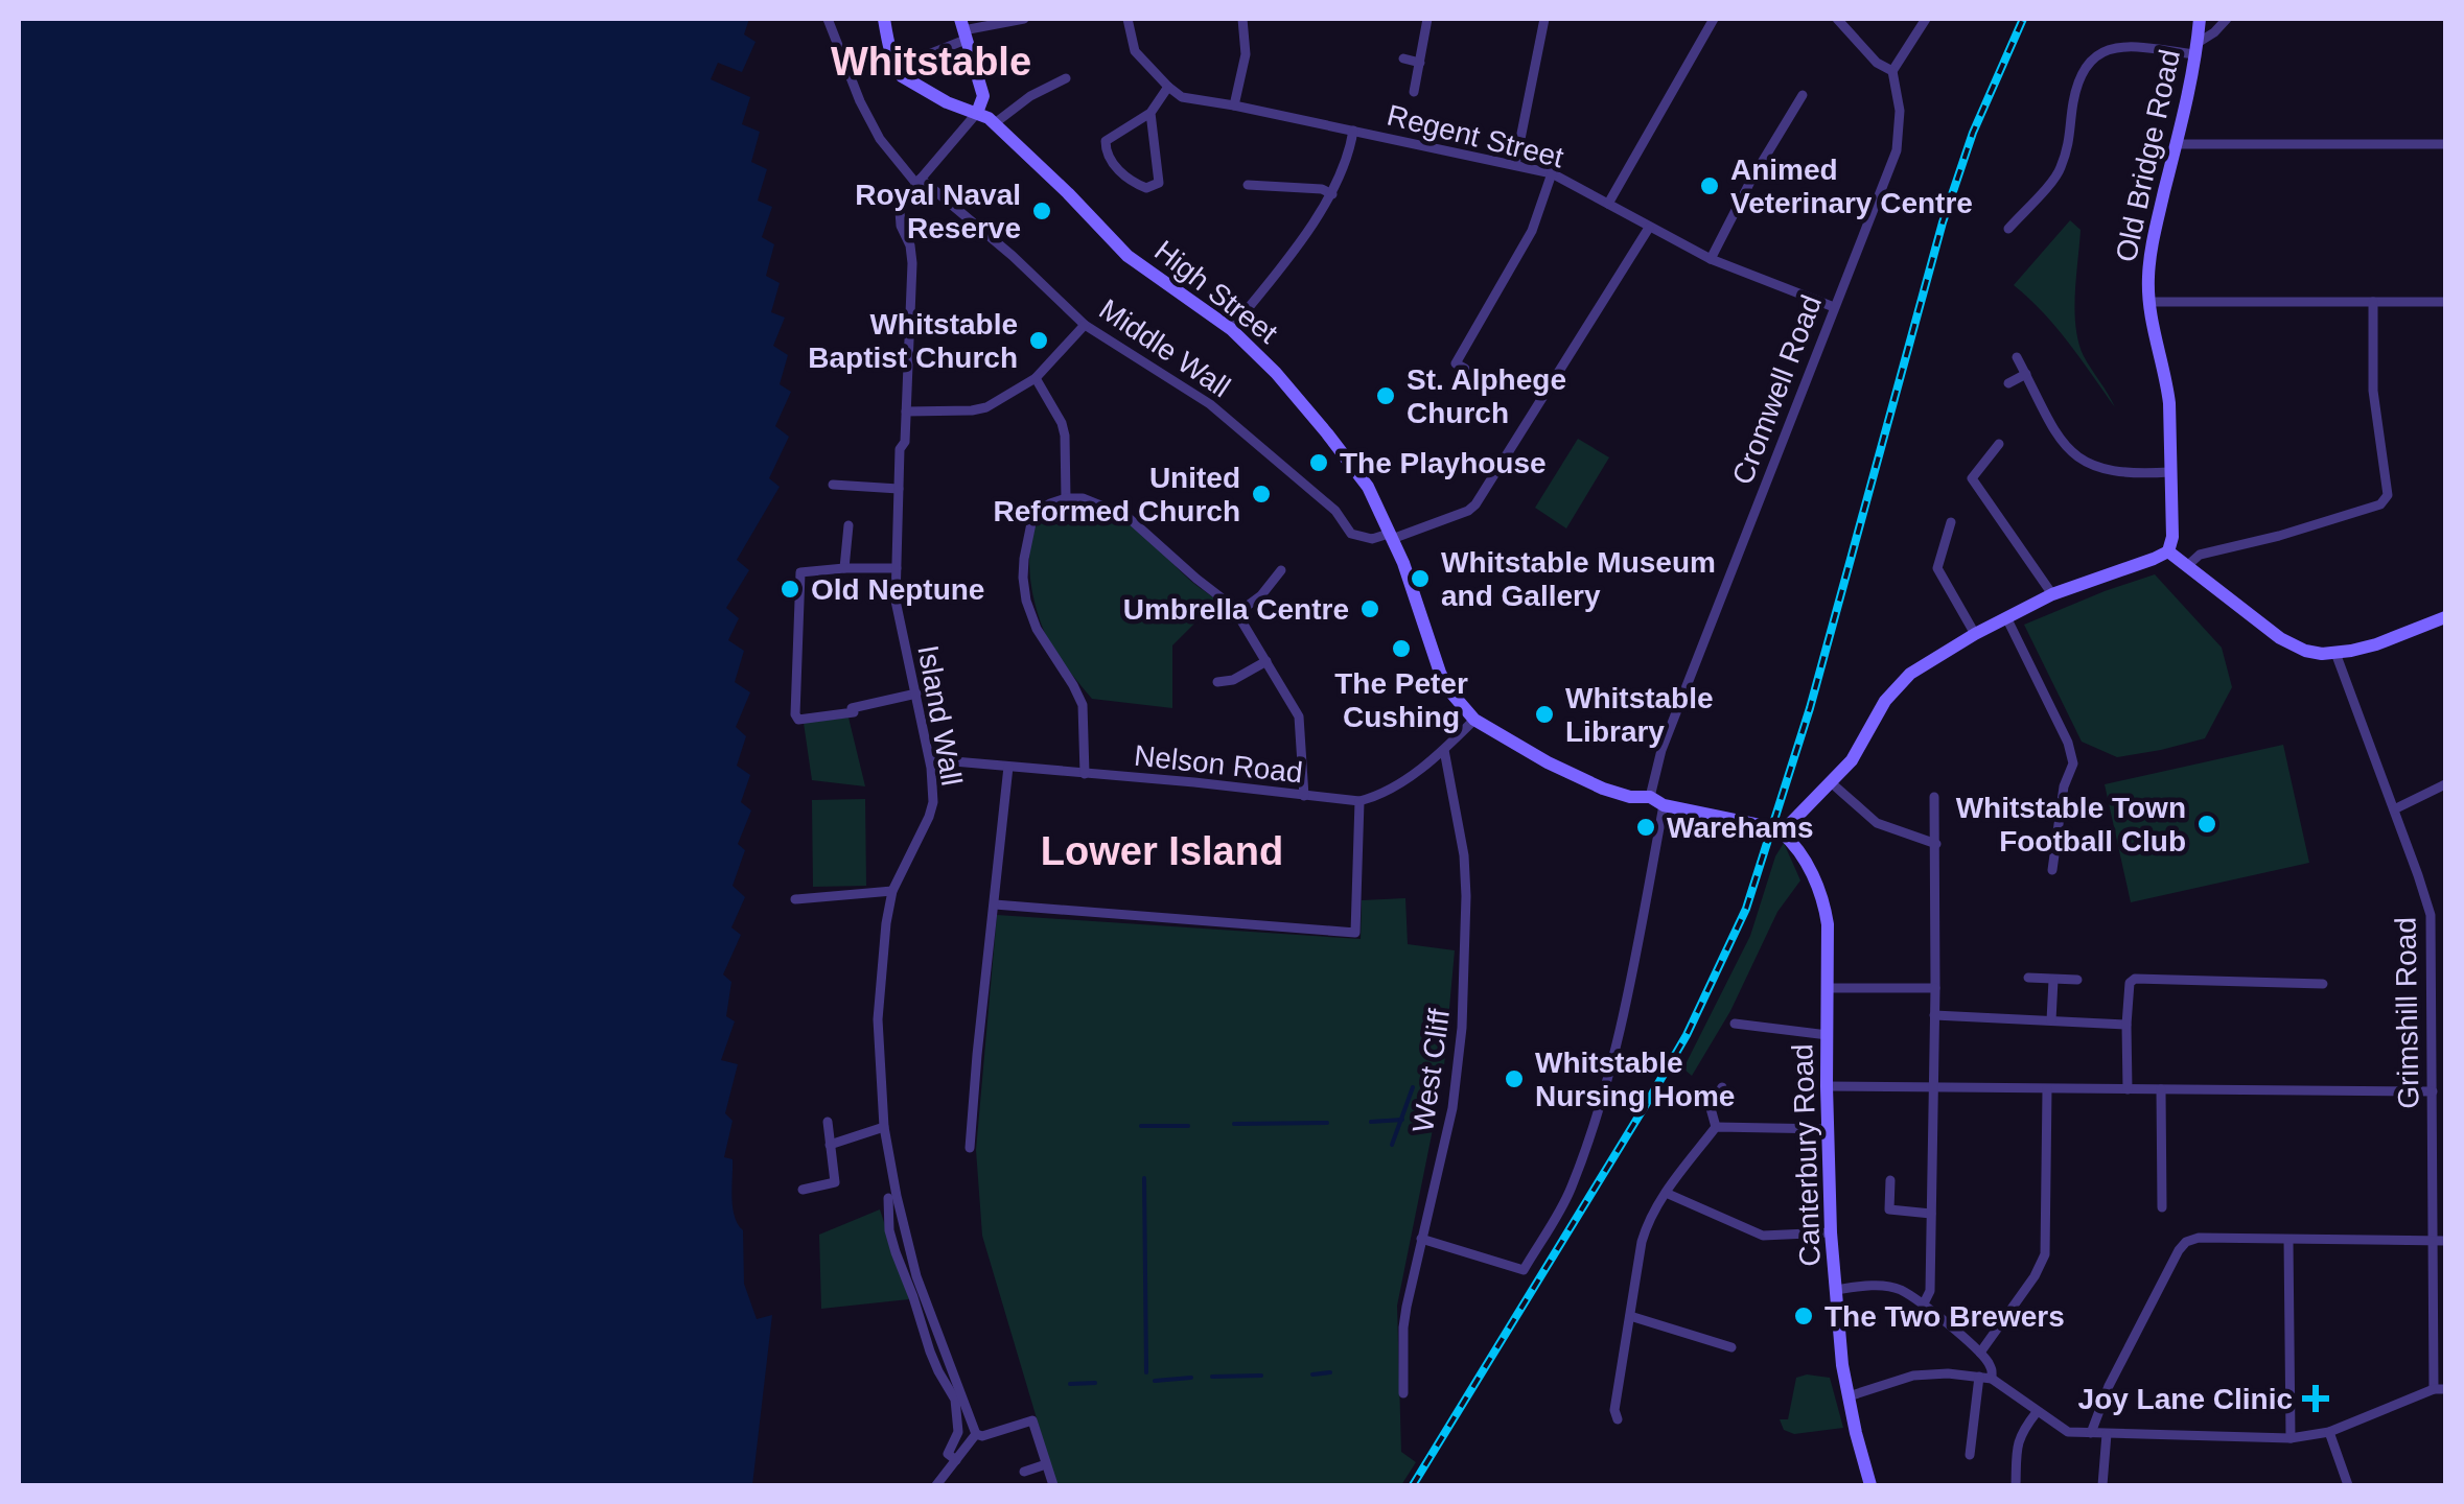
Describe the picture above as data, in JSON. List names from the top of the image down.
{
  "streets": {
    "main road": ["Old Bridge Road", "High Street", "Canterbury Road"],
    "street": [
      "Regent Street",
      "Middle Wall",
      "Cromwell Road",
      "Island Wall",
      "Nelson Road",
      "Grimshill Road",
      "West Cliff"
    ]
  },
  "crossings": [
    ["Regent Street", "Cromwell Road"],
    ["High Street", "Middle Wall"],
    ["Middle Wall", "Island Wall"],
    ["Island Wall", "Nelson Road"]
  ],
  "districts": ["Whitstable", "Lower Island"],
  "places": {
    "other": [
      "Animed Veterinary Centre",
      "Royal Naval Reserve",
      "Whitstable Baptist Church",
      "St. Alphege Church",
      "The Playhouse",
      "United Reformed Church",
      "Whitstable Museum and Gallery",
      "Old Neptune",
      "Umbrella Centre",
      "The Peter Cushing",
      "Whitstable Library",
      "Whitstable Town Football Club",
      "Warehams",
      "Whitstable Nursing Home",
      "The Two Brewers"
    ],
    "health": ["Joy Lane Clinic"]
  }
}
